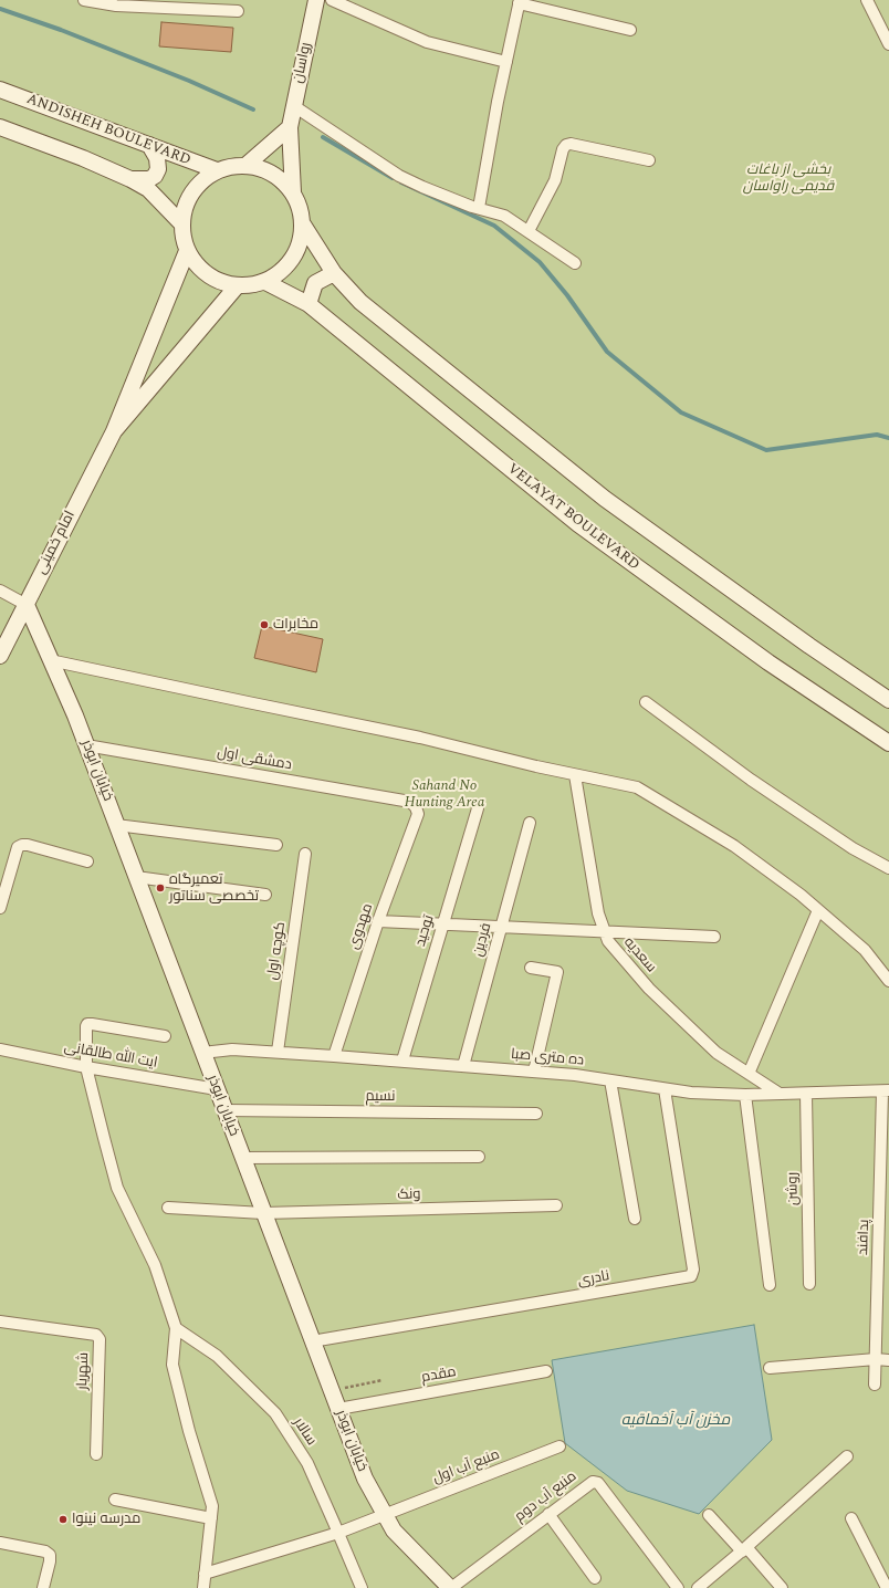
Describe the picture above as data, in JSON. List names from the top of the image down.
{
  "streets": {
    "main road": [
      "رواسان",
      "ANDISHEH BOULEVARD",
      "VELAYAT BOULEVARD",
      "امام خمینی",
      "خیابان ابوذر"
    ],
    "street": [
      "دمشقی اول",
      "مهدوی",
      "توحید",
      "فردین",
      "کوچه اول",
      "سعدیه",
      "ایت الله طالقانی",
      "ده متری صبا",
      "نسیم",
      "روشن",
      "ونک",
      "پدافند",
      "نادری",
      "شهریار",
      "مقدم",
      "سالار",
      "منبع آب اول",
      "منبع آب دوم"
    ]
  },
  "crossings": [
    ["رواسان", "ANDISHEH BOULEVARD"],
    ["رواسان", "VELAYAT BOULEVARD"],
    ["ANDISHEH BOULEVARD", "VELAYAT BOULEVARD"],
    ["امام خمینی", "خیابان ابوذر"],
    ["دمشقی اول", "خیابان ابوذر"],
    ["دمشقی اول", "مهدوی"],
    ["خیابان ابوذر", "ایت الله طالقانی"],
    ["خیابان ابوذر", "ده متری صبا"],
    ["خیابان ابوذر", "نسیم"],
    ["خیابان ابوذر", "ونک"],
    ["خیابان ابوذر", "نادری"],
    ["خیابان ابوذر", "مقدم"],
    ["خیابان ابوذر", "منبع آب اول"],
    ["خیابان ابوذر", "منبع آب دوم"],
    ["مهدوی", "ده متری صبا"],
    ["توحید", "ده متری صبا"],
    ["فردین", "ده متری صبا"],
    ["کوچه اول", "ده متری صبا"],
    ["سعدیه", "ده متری صبا"],
    ["ده متری صبا", "روشن"],
    ["ده متری صبا", "پدافند"],
    ["ده متری صبا", "نادری"],
    ["سالار", "منبع آب اول"]
  ],
  "water": ["مخزن آب آخماقیه"],
  "parks": ["بخشی از باغات قدیمی راواسان", "Sahand No Hunting Area"],
  "places": ["مخابرات", "تعمیرگاه تخصصی سناتور", "مدرسه نینوا"]
}
